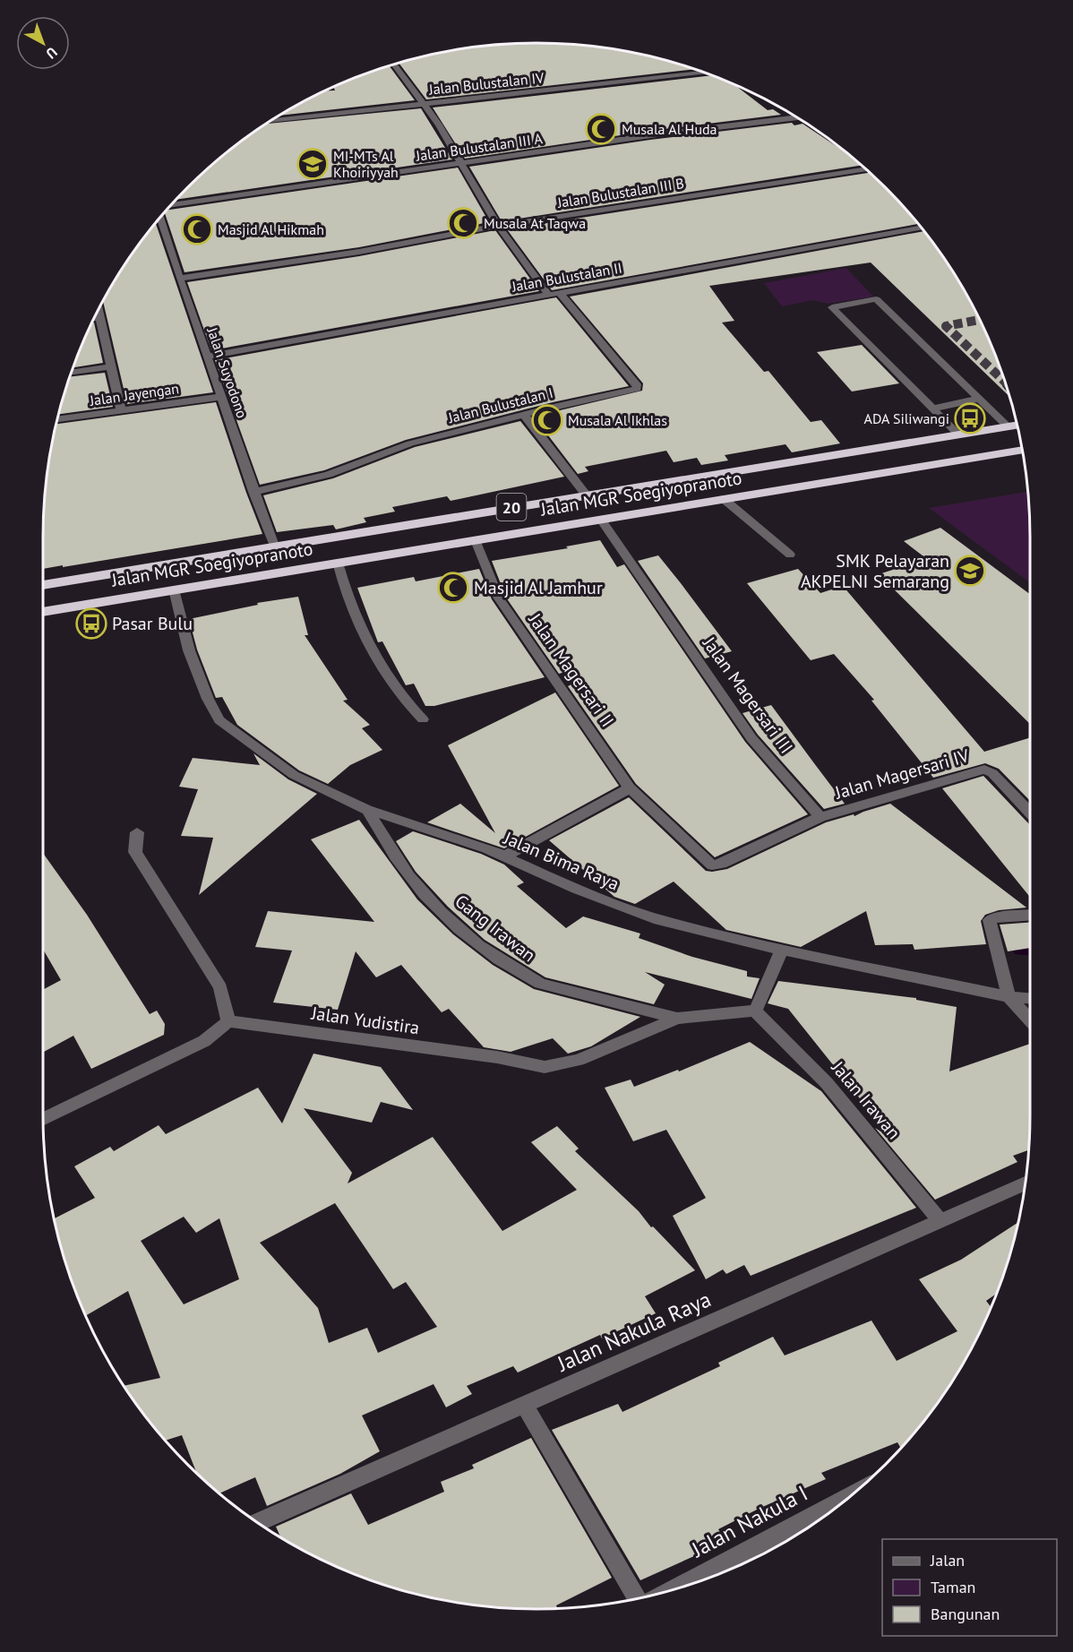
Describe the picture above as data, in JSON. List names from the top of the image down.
{
  "streets": {
    "highway": ["Jalan MGR Soegiyopranoto", "20"],
    "street": [
      "Jalan Bulustalan IV",
      "Jalan Bulustalan III A",
      "Jalan Bulustalan III B",
      "Jalan Bulustalan II",
      "Jalan Suyodono",
      "Jalan Jayengan",
      "Jalan Bulustalan I",
      "Jalan Magersari II",
      "Jalan Magersari III",
      "Jalan Magersari IV",
      "Jalan Bima Raya",
      "Gang Irawan",
      "Jalan Yudistira",
      "Jalan Irawan",
      "Jalan Nakula Raya",
      "Jalan Nakula I"
    ]
  },
  "crossings": [
    ["Jalan Bulustalan III B", "Jalan Suyodono"],
    ["Jalan Bulustalan II", "Jalan Suyodono"],
    ["Jalan Bulustalan II", "Jalan Bulustalan I"],
    ["Jalan Suyodono", "Jalan Jayengan"],
    ["Jalan Suyodono", "Jalan Bulustalan I"],
    ["Jalan Suyodono", "Jalan MGR Soegiyopranoto"],
    ["Jalan MGR Soegiyopranoto", "Jalan Magersari II"],
    ["Jalan MGR Soegiyopranoto", "Jalan Magersari III"],
    ["Jalan MGR Soegiyopranoto", "Jalan Bima Raya"],
    ["Jalan Magersari II", "Jalan Magersari III"],
    ["Jalan Magersari II", "Jalan Magersari IV"],
    ["Jalan Magersari III", "Jalan Magersari IV"],
    ["Jalan Bima Raya", "Gang Irawan"],
    ["Gang Irawan", "Jalan Yudistira"],
    ["Jalan Irawan", "Jalan Nakula Raya"]
  ],
  "places": {
    "mosque": [
      "Musala Al Huda",
      "Musala At Taqwa",
      "Masjid Al Hikmah",
      "Musala Al Ikhlas",
      "Masjid Al Jamhur"
    ],
    "school or university": ["MI-MTs Al Khoiriyyah", "SMK Pelayaran AKPELNI Semarang"],
    "bus stop": ["ADA Siliwangi", "Pasar Bulu"]
  },
  "legend": ["Jalan", "Taman", "Bangunan"],
  "north": "bottom right"
}
